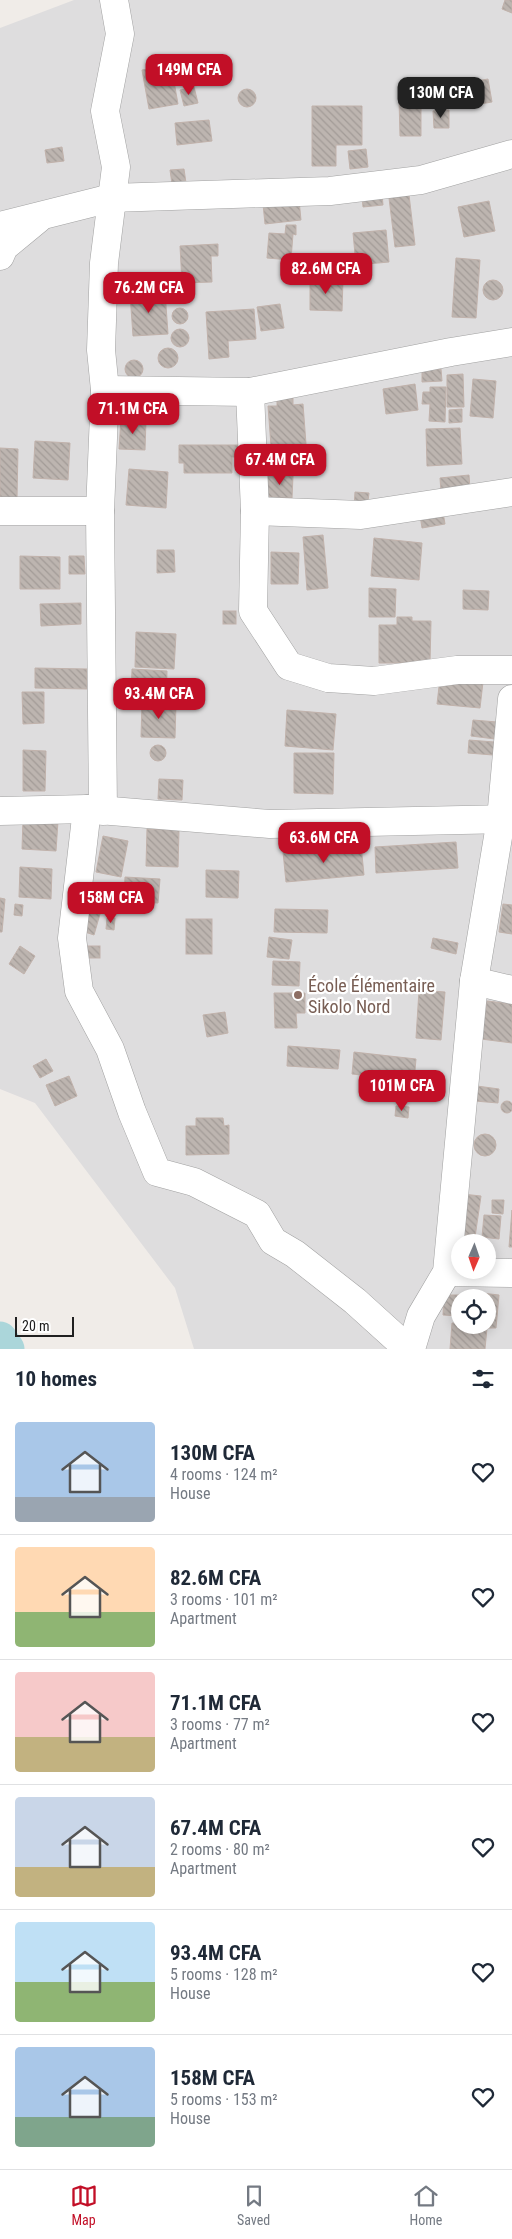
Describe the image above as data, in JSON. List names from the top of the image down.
{
  "places": ["École Élémentaire Sikolo Nord"],
  "scale_bar": "20 m",
  "north": "bottom",
  "page": {
    "price": [
      "149M CFA",
      "130M CFA",
      "82.6M CFA",
      "76.2M CFA",
      "71.1M CFA",
      "67.4M CFA",
      "93.4M CFA",
      "63.6M CFA",
      "158M CFA",
      "101M CFA"
    ],
    "scale": "20 m",
    "heading": "10 homes",
    "list": [
      {
        "name": "130M CFA",
        "note": "4 rooms · 124 m² · House"
      },
      {
        "name": "82.6M CFA",
        "note": "3 rooms · 101 m² · Apartment"
      },
      {
        "name": "71.1M CFA",
        "note": "3 rooms · 77 m² · Apartment"
      },
      {
        "name": "67.4M CFA",
        "note": "2 rooms · 80 m² · Apartment"
      },
      {
        "name": "93.4M CFA",
        "note": "5 rooms · 128 m² · House"
      },
      {
        "name": "158M CFA",
        "note": "5 rooms · 153 m² · House"
      }
    ],
    "tabs": ["Map", "Saved", "Home"]
  }
}
